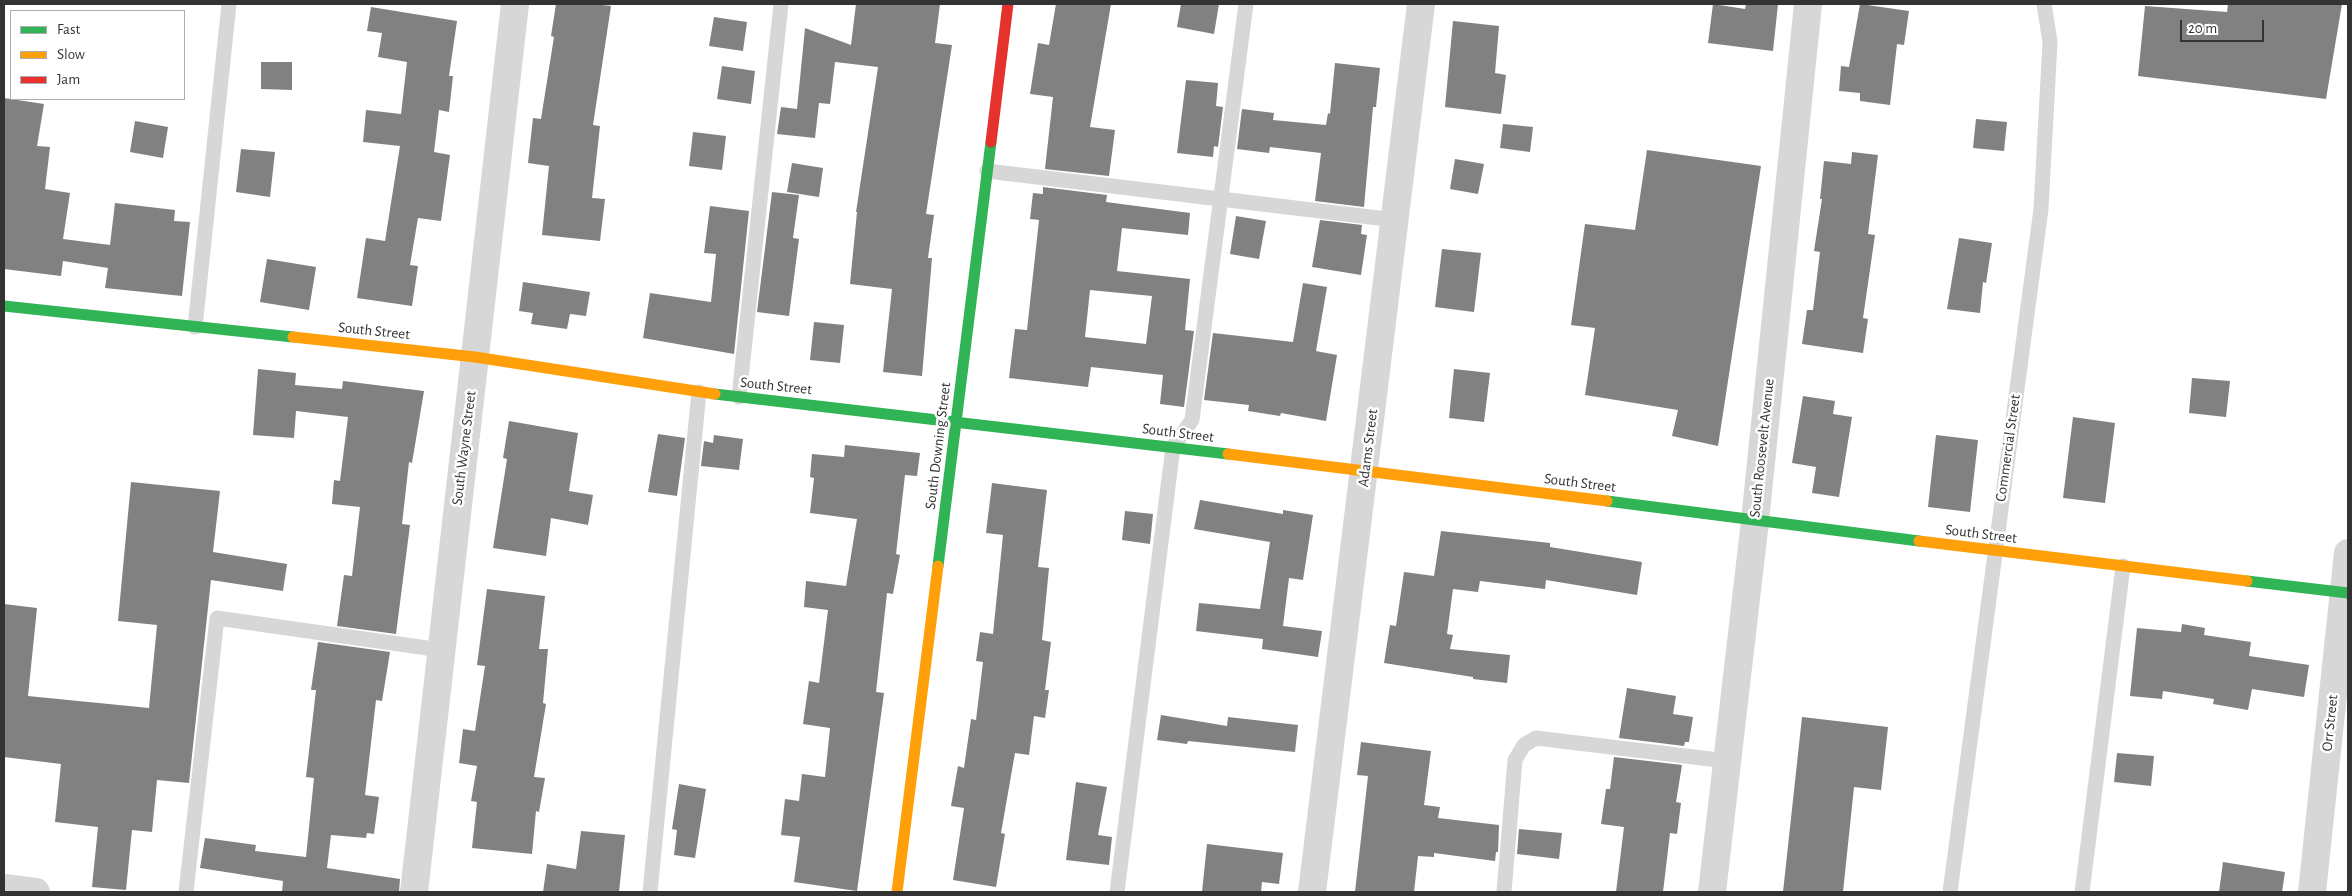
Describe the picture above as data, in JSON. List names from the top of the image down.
{
  "streets": {
    "street": [
      "South Street",
      "South Downing Street",
      "South Wayne Street",
      "Adams Street",
      "South Roosevelt Avenue",
      "Orr Street"
    ],
    "lane": ["Commercial Street"]
  },
  "crossings": [
    ["South Street", "South Downing Street"],
    ["South Street", "South Wayne Street"],
    ["South Street", "Adams Street"],
    ["South Street", "South Roosevelt Avenue"],
    ["South Street", "Commercial Street"],
    ["South Street", "Orr Street"]
  ],
  "legend": ["Fast", "Slow", "Jam"],
  "scale_bar": "20 m"
}
